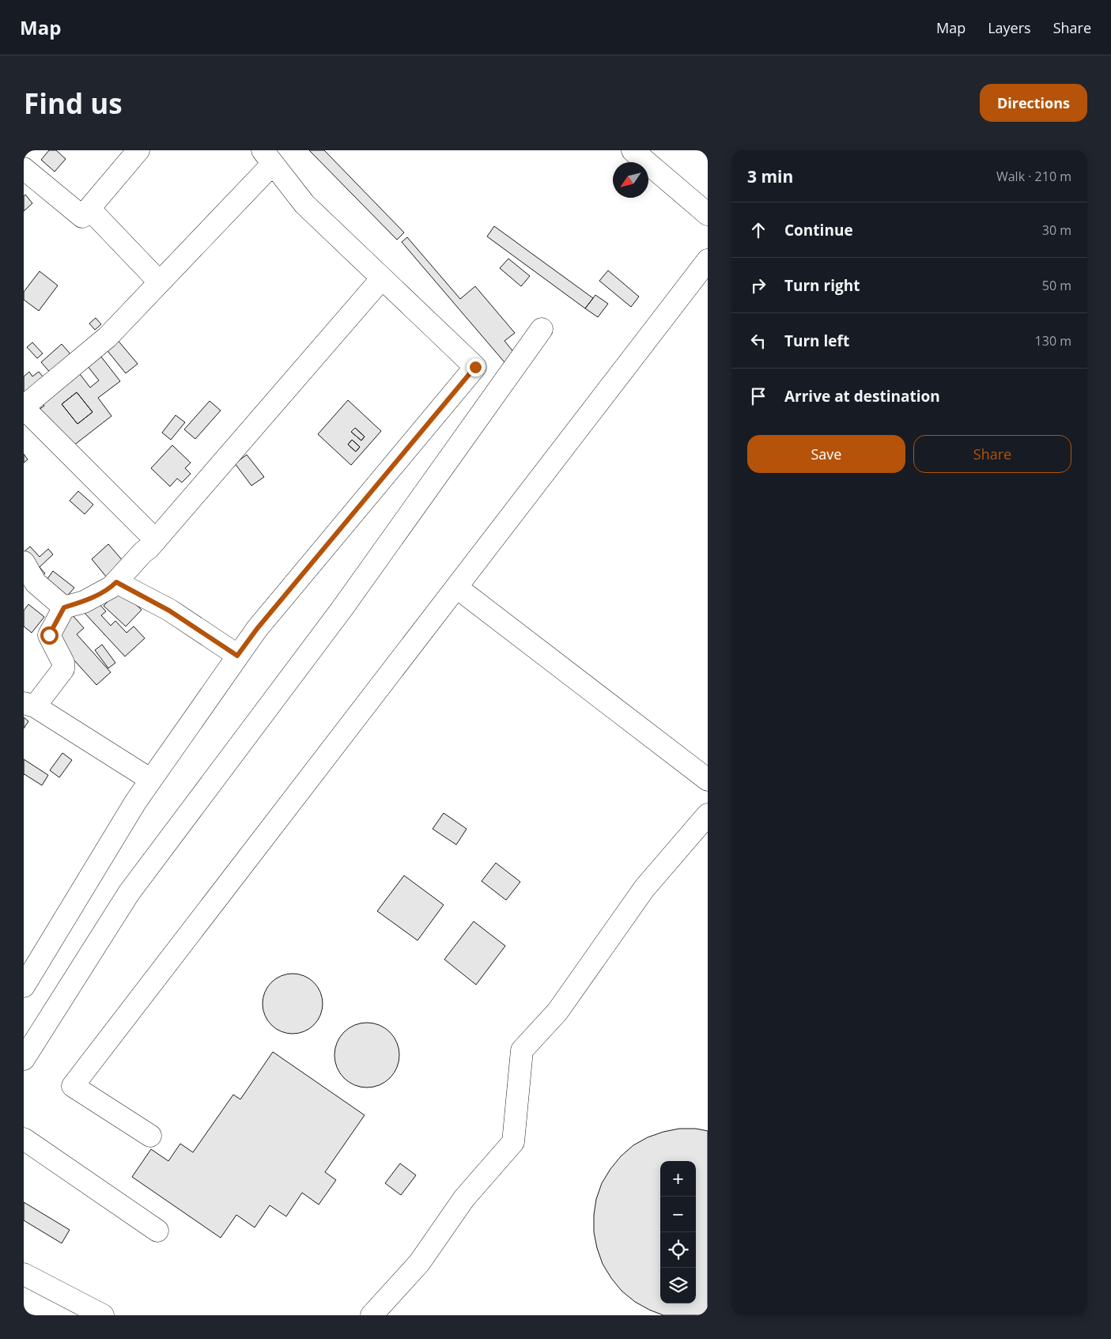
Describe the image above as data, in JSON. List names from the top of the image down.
{
  "north": "bottom left",
  "page": {
    "header": "Map",
    "nav": ["Map", "Layers", "Share"],
    "buttons": [
      "Directions",
      ["Save", "Share"]
    ],
    "title": "Find us",
    "heading": ["3 min", "Walk · 210 m"],
    "list": [
      ["Continue", "30 m"],
      ["Turn right", "50 m"],
      ["Turn left", "130 m"],
      "Arrive at destination"
    ],
    "map_buttons": ["+", "−"]
  }
}
